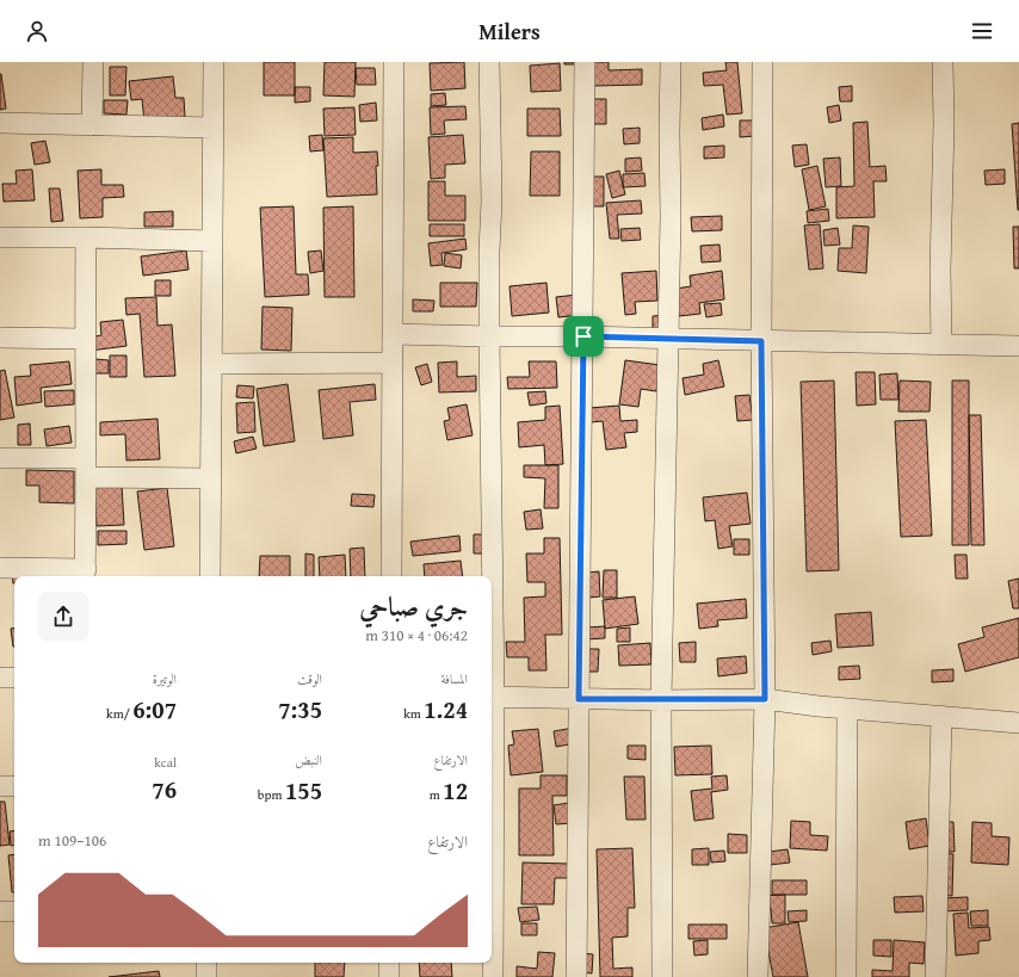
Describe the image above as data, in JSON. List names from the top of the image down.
{
  "page": {
    "header": "Milers",
    "heading": ["جري صباحي", "06:42 · 4 × 310 m"],
    "stats": [
      ["المسافة", "1.24 km"],
      ["الوقت", "7:35"],
      ["الوتيرة", "6:07 /km"],
      ["الارتفاع", "12 m"],
      ["النبض", "155 bpm"],
      ["kcal", "76"]
    ],
    "chart": ["الارتفاع", "106–109 m"]
  }
}
